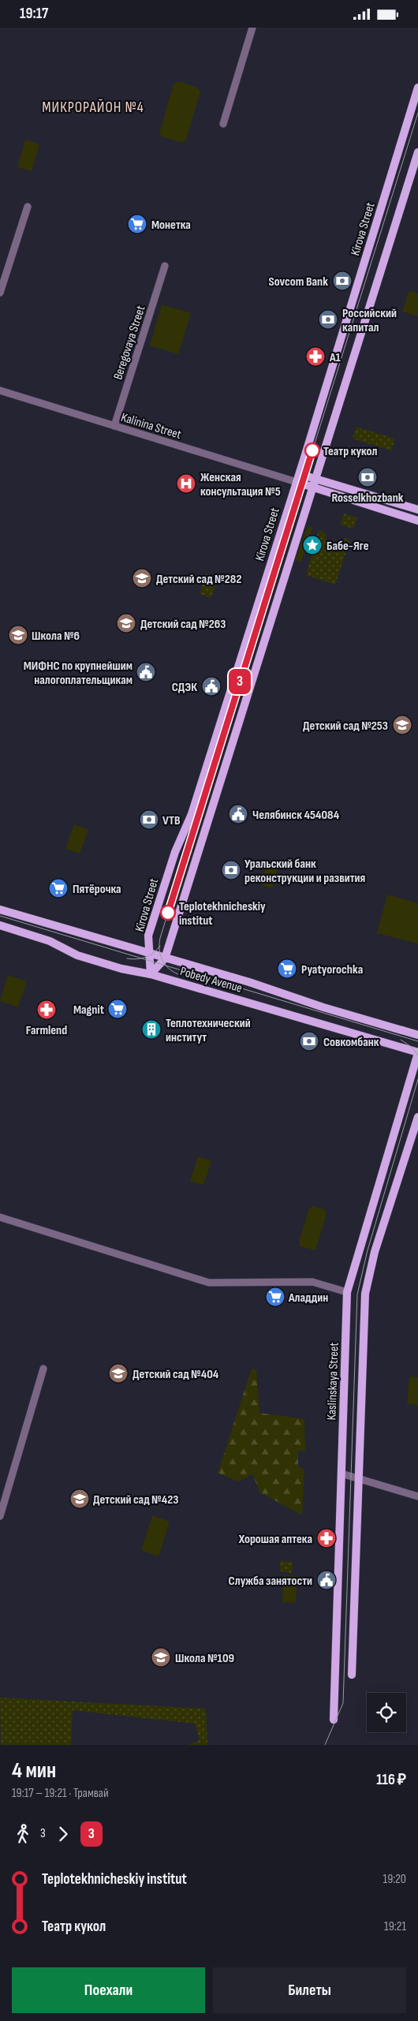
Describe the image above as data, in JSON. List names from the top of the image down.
{
  "streets": {
    "main road": [
      "Kirova Street",
      "Kalinina Street",
      "Pobedy Avenue",
      "Kaslinskaya Street"
    ],
    "street": ["Beregovaya Street"]
  },
  "crossings": [
    ["Kirova Street", "Kalinina Street"],
    ["Kirova Street", "Pobedy Avenue"],
    ["Beregovaya Street", "Kalinina Street"],
    ["Pobedy Avenue", "Kaslinskaya Street"]
  ],
  "districts": ["МИКРОРАЙОН №4"],
  "places": {
    "supermarket": [
      "Монетка",
      "Пятёрочка",
      "Pyatyorochka",
      "Magnit",
      "Аладдин"
    ],
    "bank": [
      "Sovcom Bank",
      "Российский капитал",
      "Rosselkhozbank",
      "VTB",
      "Уральский банк реконструкции и развития",
      "Совкомбанк"
    ],
    "pharmacy": ["А1", "Farmlend", "Хорошая аптека"],
    "other": ["Театр кукол", "Teplotekhnicheskiy institut"],
    "hospital": ["Женская консультация №5"],
    "place": ["Бабе-Яге"],
    "school or university": [
      "Детский сад №282",
      "Детский сад №263",
      "Школа №6",
      "Детский сад №253",
      "Детский сад №404",
      "Детский сад №423",
      "Школа №109"
    ],
    "public building": [
      "МИФНС по крупнейшим налогоплательщикам",
      "СДЭК",
      "Челябинск 454084",
      "Служба занятости"
    ],
    "building": ["Теплотехнический институт"]
  },
  "lines": ["tram line 3"],
  "page": {
    "status": "19:17",
    "on_map": "3",
    "heading": ["4 мин", "19:17 – 19:21 · Трамвай", "116 ₽"],
    "legs": ["3", "3"],
    "list": [
      {
        "name": "Teplotekhnicheskiy institut",
        "value": "19:20"
      },
      {
        "name": "Театр кукол",
        "value": "19:21"
      }
    ],
    "buttons": ["Поехали", "Билеты"]
  }
}
